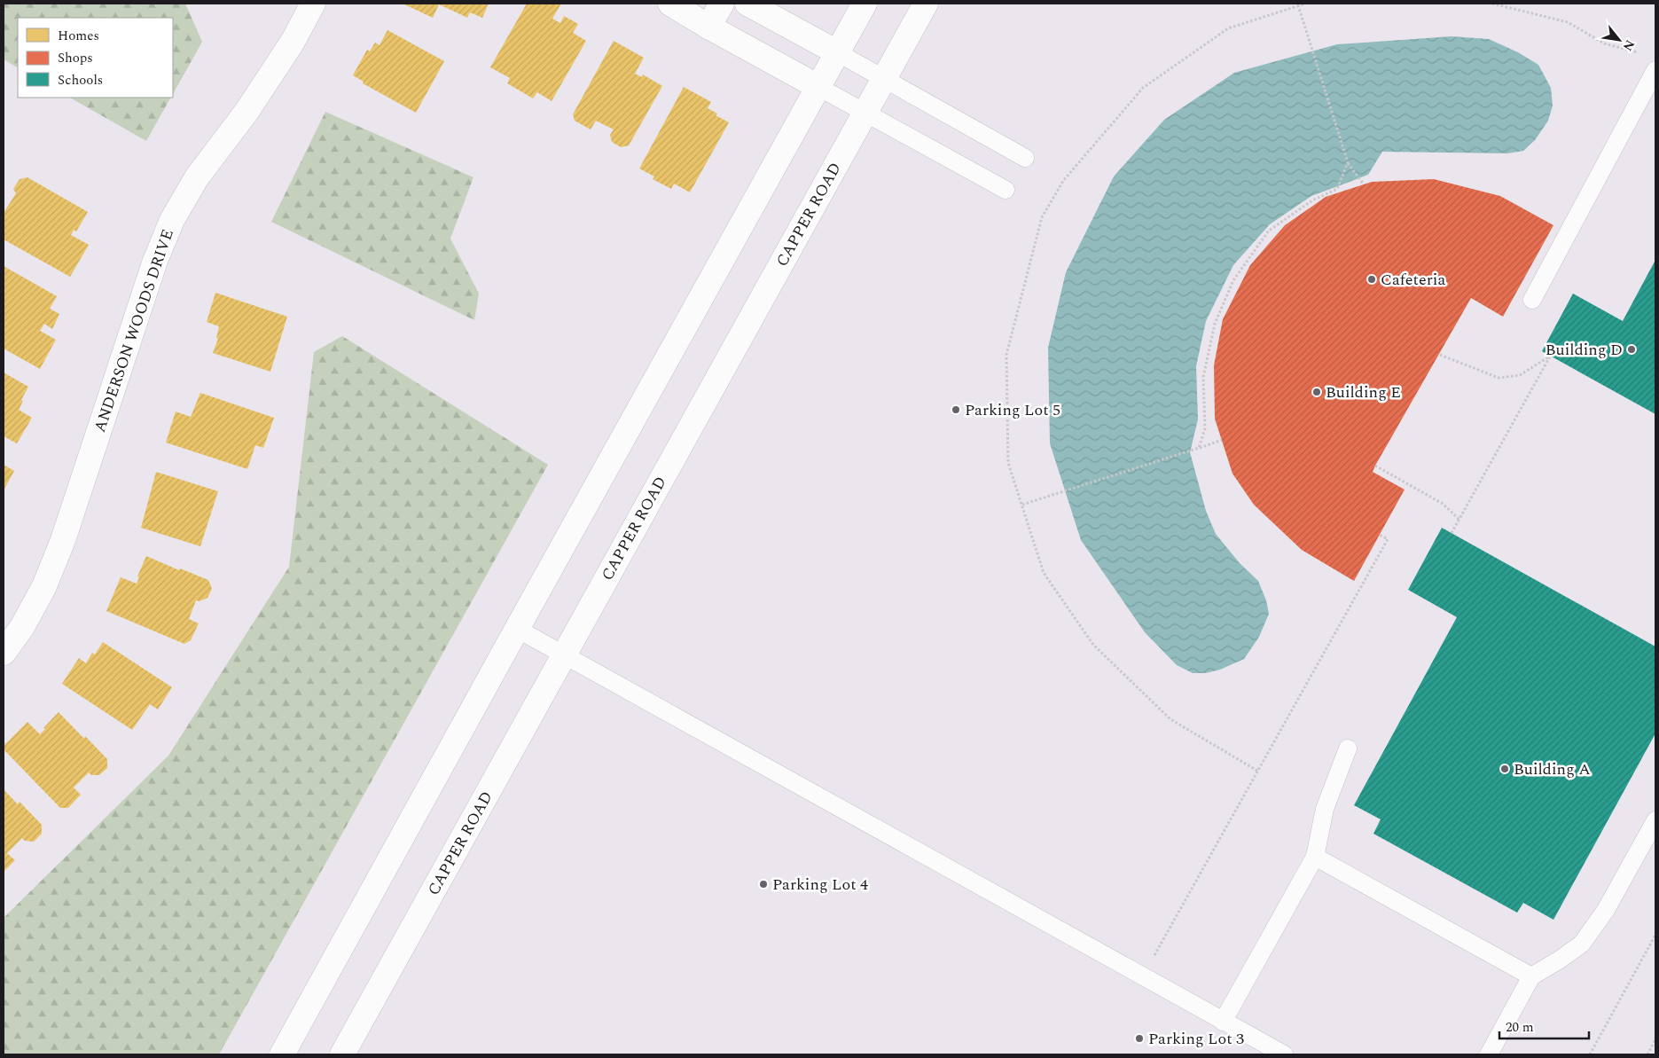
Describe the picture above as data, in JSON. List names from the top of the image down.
{
  "streets": {
    "street": ["CAPPER ROAD", "ANDERSON WOODS DRIVE"]
  },
  "places": [
    "Cafeteria",
    "Building D",
    "Building E",
    "Parking Lot 5",
    "Building A",
    "Parking Lot 4",
    "Parking Lot 3"
  ],
  "legend": ["Homes", "Shops", "Schools"],
  "scale_bar": "20 m",
  "north": "bottom right"
}
